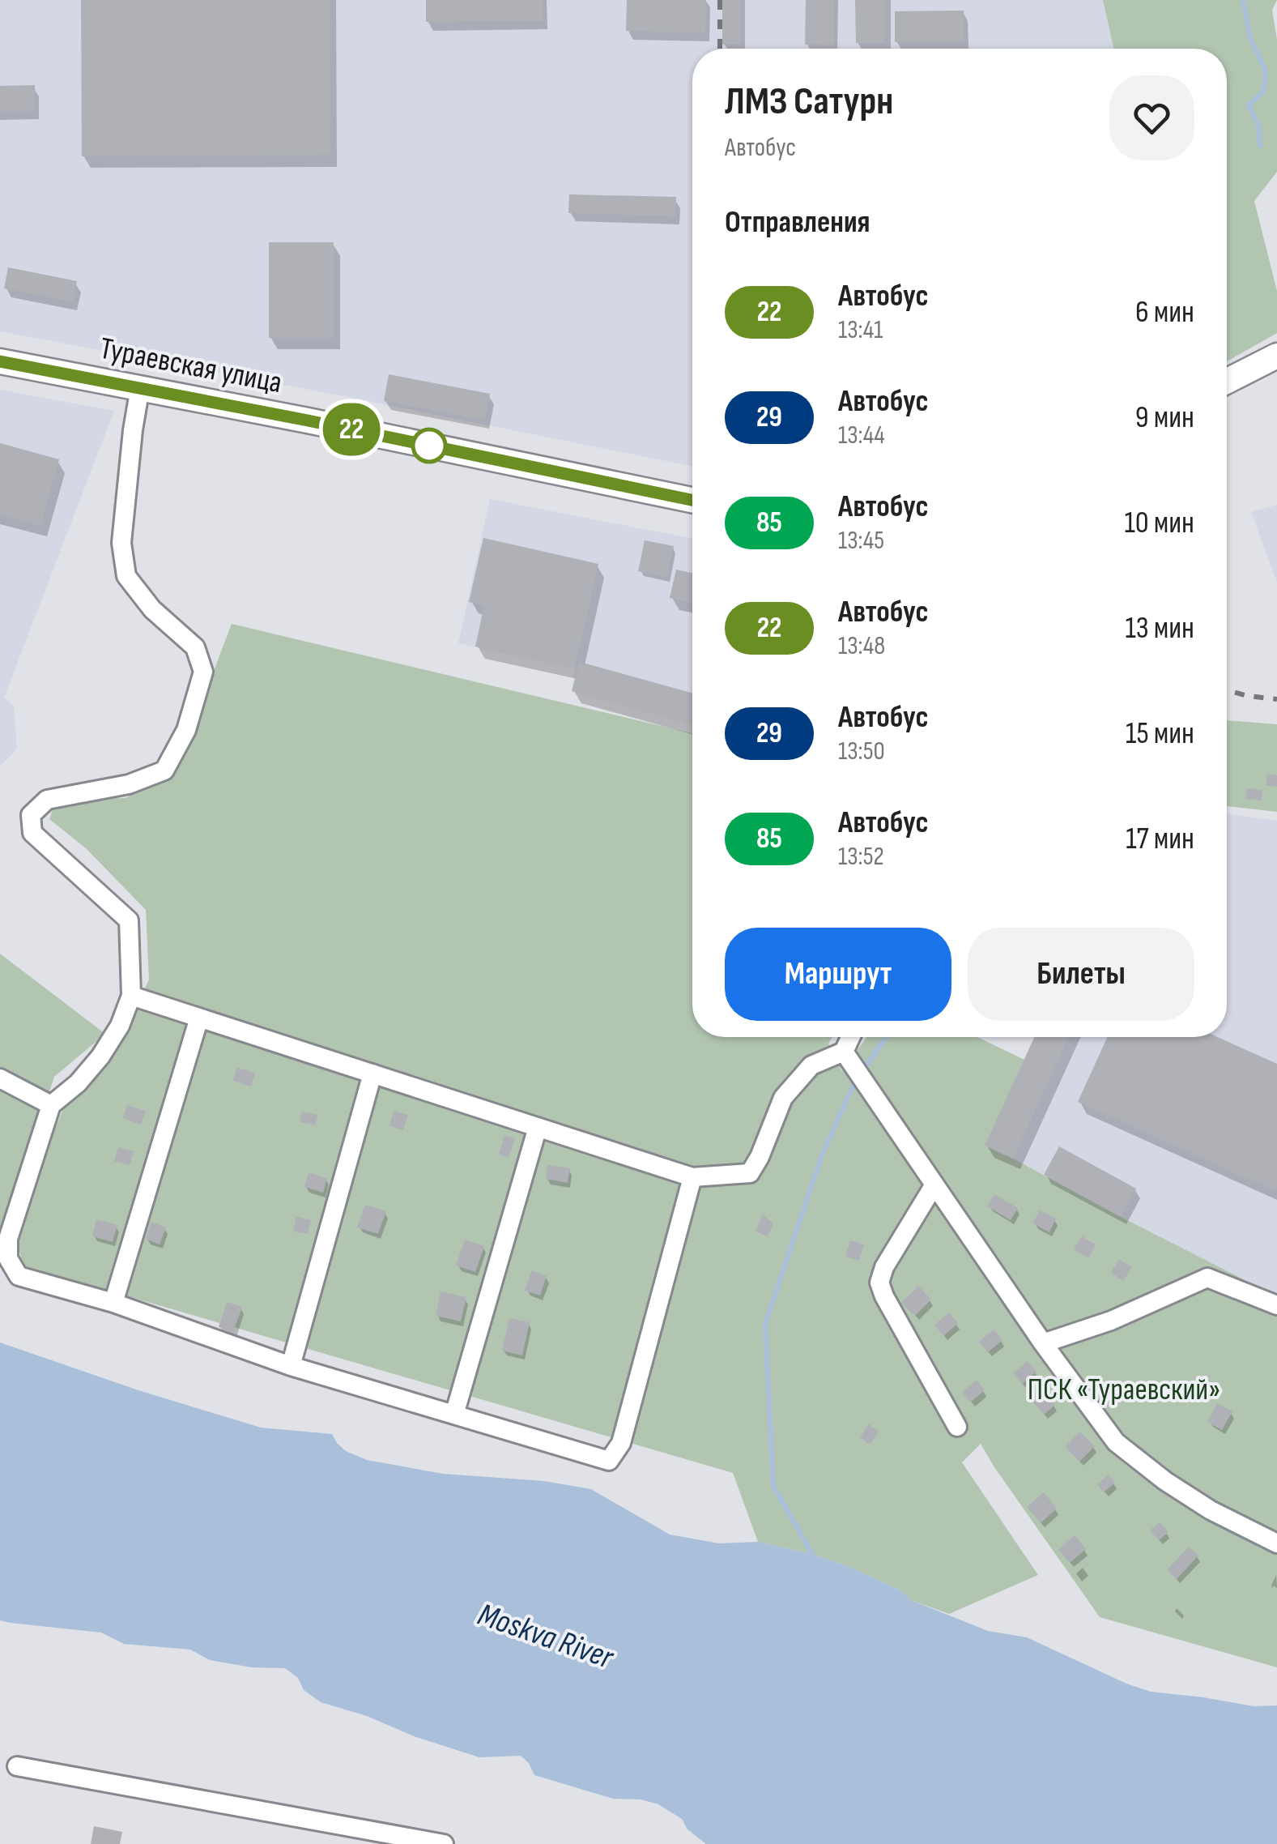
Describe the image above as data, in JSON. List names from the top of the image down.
{
  "streets": {
    "main road": ["Тураевская улица"]
  },
  "water": ["Moskva River"],
  "parks": ["ПСК «Тураевский»"],
  "lines": ["bus line 22"],
  "page": {
    "on_map": "22",
    "heading": [
      ["ЛМЗ Сатурн", "Автобус"],
      "Отправления"
    ],
    "list": [
      {
        "mark": "22",
        "name": "Автобус",
        "note": "13:41",
        "value": "6 мин"
      },
      {
        "mark": "29",
        "name": "Автобус",
        "note": "13:44",
        "value": "9 мин"
      },
      {
        "mark": "85",
        "name": "Автобус",
        "note": "13:45",
        "value": "10 мин"
      },
      {
        "mark": "22",
        "name": "Автобус",
        "note": "13:48",
        "value": "13 мин"
      },
      {
        "mark": "29",
        "name": "Автобус",
        "note": "13:50",
        "value": "15 мин"
      },
      {
        "mark": "85",
        "name": "Автобус",
        "note": "13:52",
        "value": "17 мин"
      }
    ],
    "buttons": ["Маршрут", "Билеты"]
  }
}
